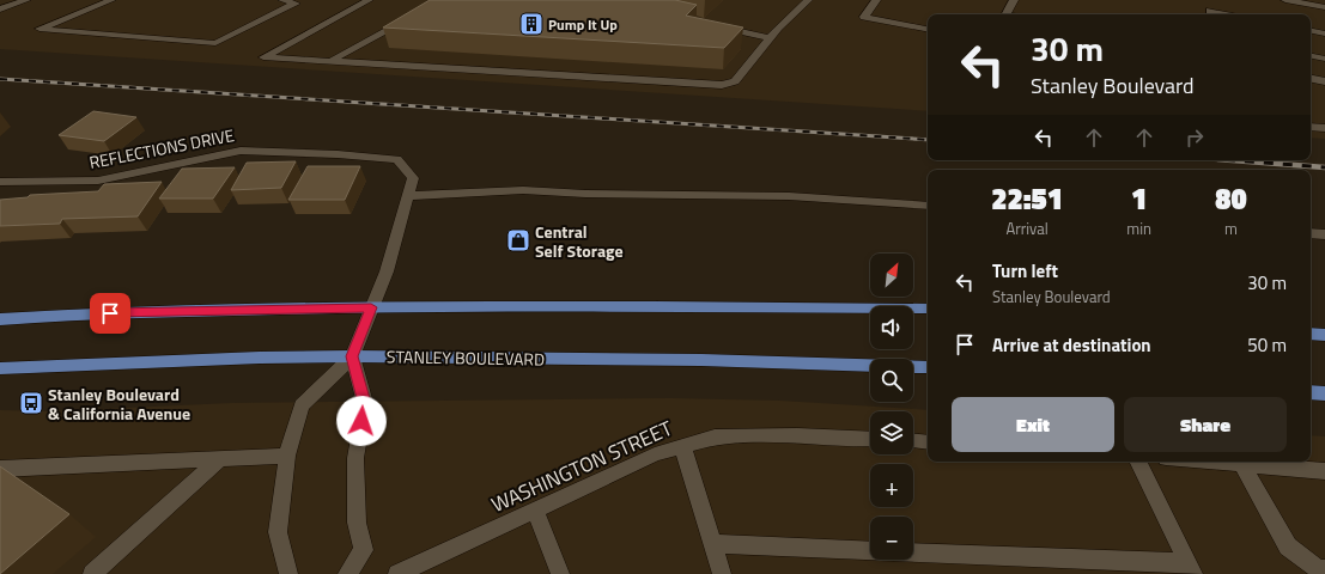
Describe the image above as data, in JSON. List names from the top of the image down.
{
  "streets": {
    "main road": ["STANLEY BOULEVARD"],
    "street": ["REFLECTIONS DRIVE", "WASHINGTON STREET"]
  },
  "crossings": [
    ["REFLECTIONS DRIVE", "STANLEY BOULEVARD"]
  ],
  "places": {
    "building": ["Pump It Up"],
    "shop": ["Central Self Storage"],
    "bus stop": ["Stanley Boulevard & California Avenue"]
  },
  "north": "top right",
  "page": {
    "turn": ["30 m", "Stanley Boulevard"],
    "eta": [
      "22:51",
      "Arrival",
      "1",
      "min",
      "80",
      "m"
    ],
    "list": [
      {
        "name": "Turn left",
        "note": "Stanley Boulevard",
        "value": "30 m"
      },
      {
        "name": "Arrive at destination",
        "value": "50 m"
      }
    ],
    "map_buttons": ["+", "−"],
    "buttons": ["Exit", "Share"]
  }
}
